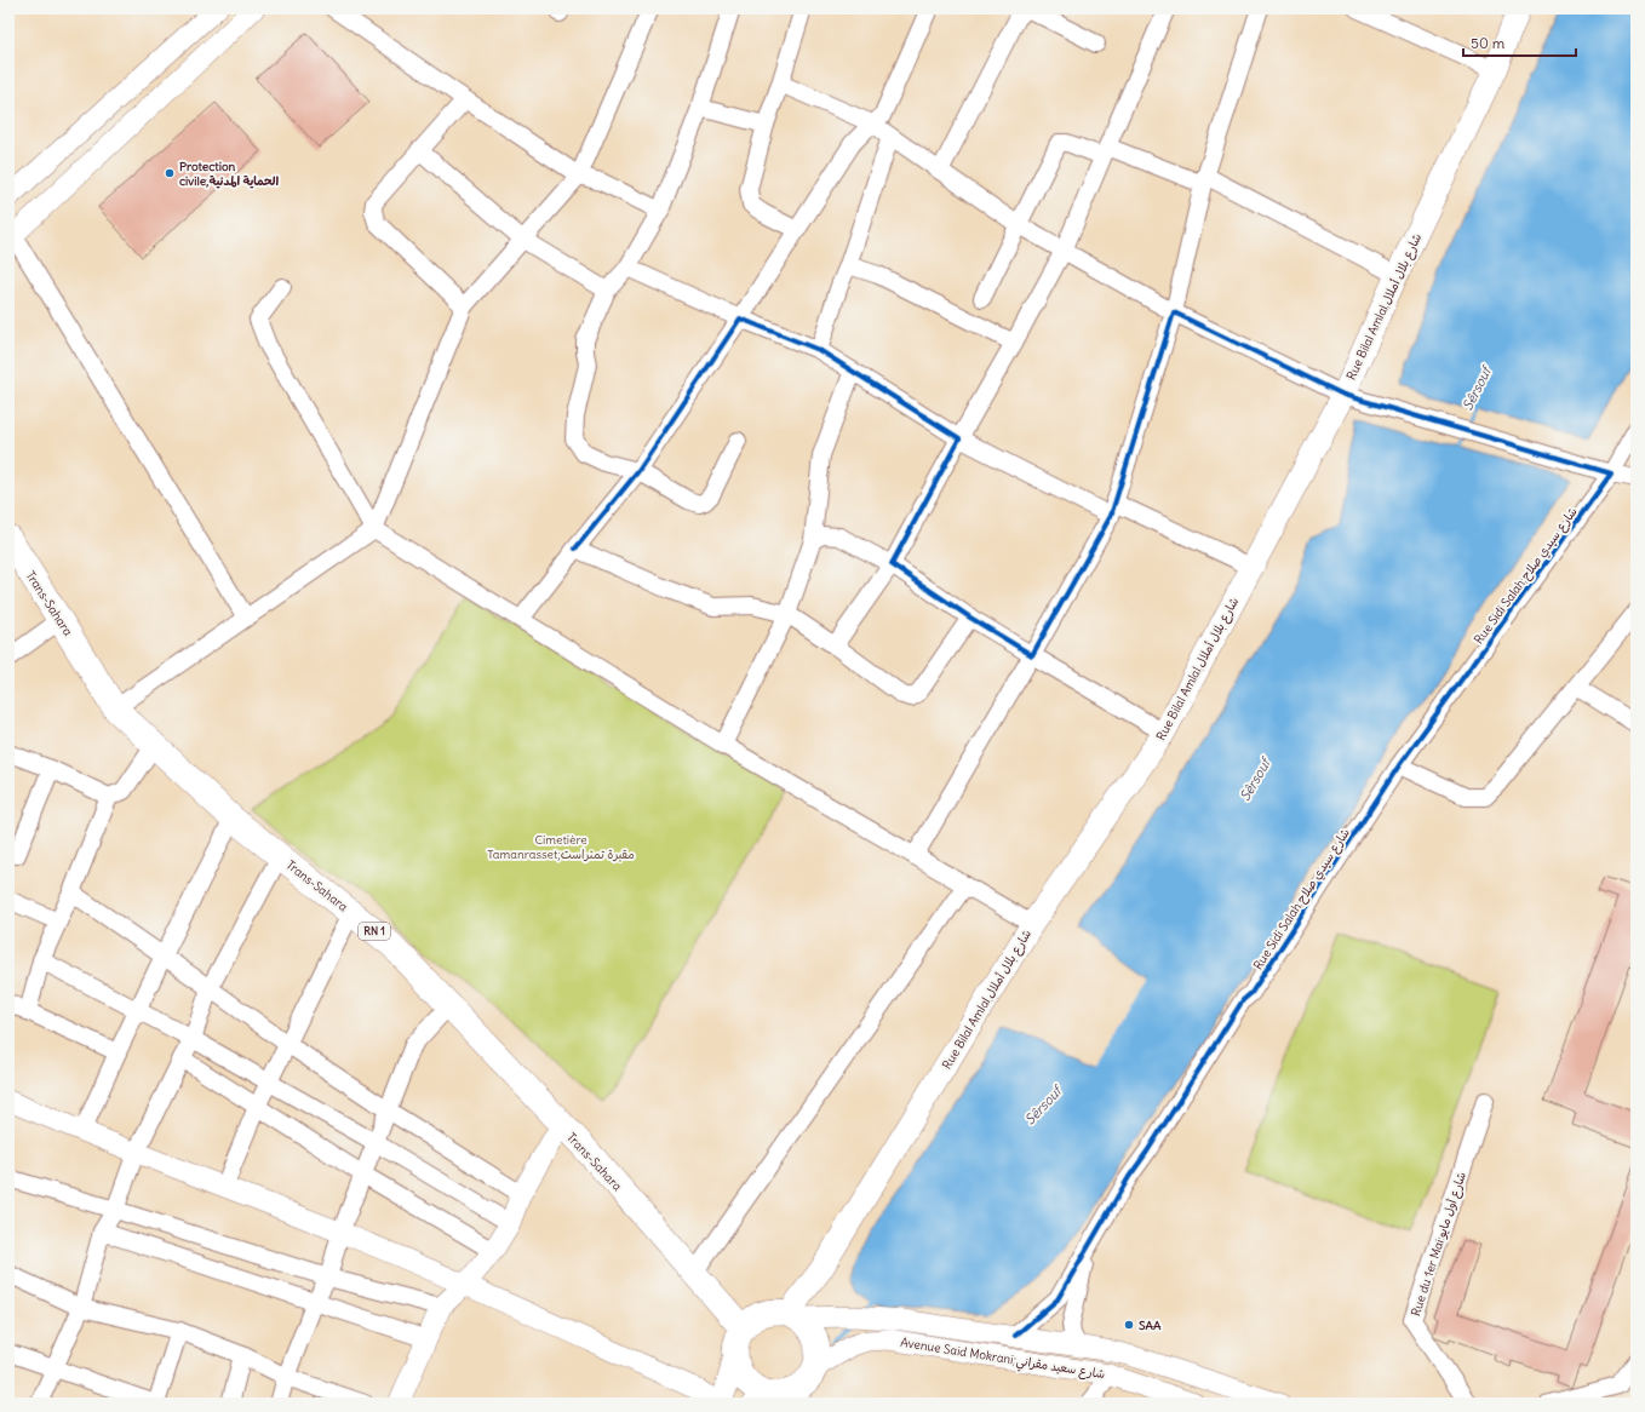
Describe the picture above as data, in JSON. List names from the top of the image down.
{
  "streets": {
    "main road": ["Rue Bilal Amlal,شارع بلال أملال", "Trans-Sahara", "RN 1"],
    "street": ["Rue Sidi Salah;شارع سيدي صلاح", "Rue du 1er Mai;شارع أول مايو", "Avenue Said Mokrani;شارع سعيد مقراني"]
  },
  "crossings": [
    ["Rue Bilal Amlal,شارع بلال أملال", "Trans-Sahara"],
    ["Rue Bilal Amlal,شارع بلال أملال", "Avenue Said Mokrani;شارع سعيد مقراني"],
    ["Rue Sidi Salah;شارع سيدي صلاح", "Avenue Said Mokrani;شارع سعيد مقراني"],
    ["Trans-Sahara", "Avenue Said Mokrani;شارع سعيد مقراني"]
  ],
  "water": ["Sêrsouf"],
  "parks": ["Cimetière Tamanrasset;مقبرة تمنراست"],
  "places": ["Protection civile;الحماية المدنية", "SAA"],
  "scale_bar": "50 m"
}
